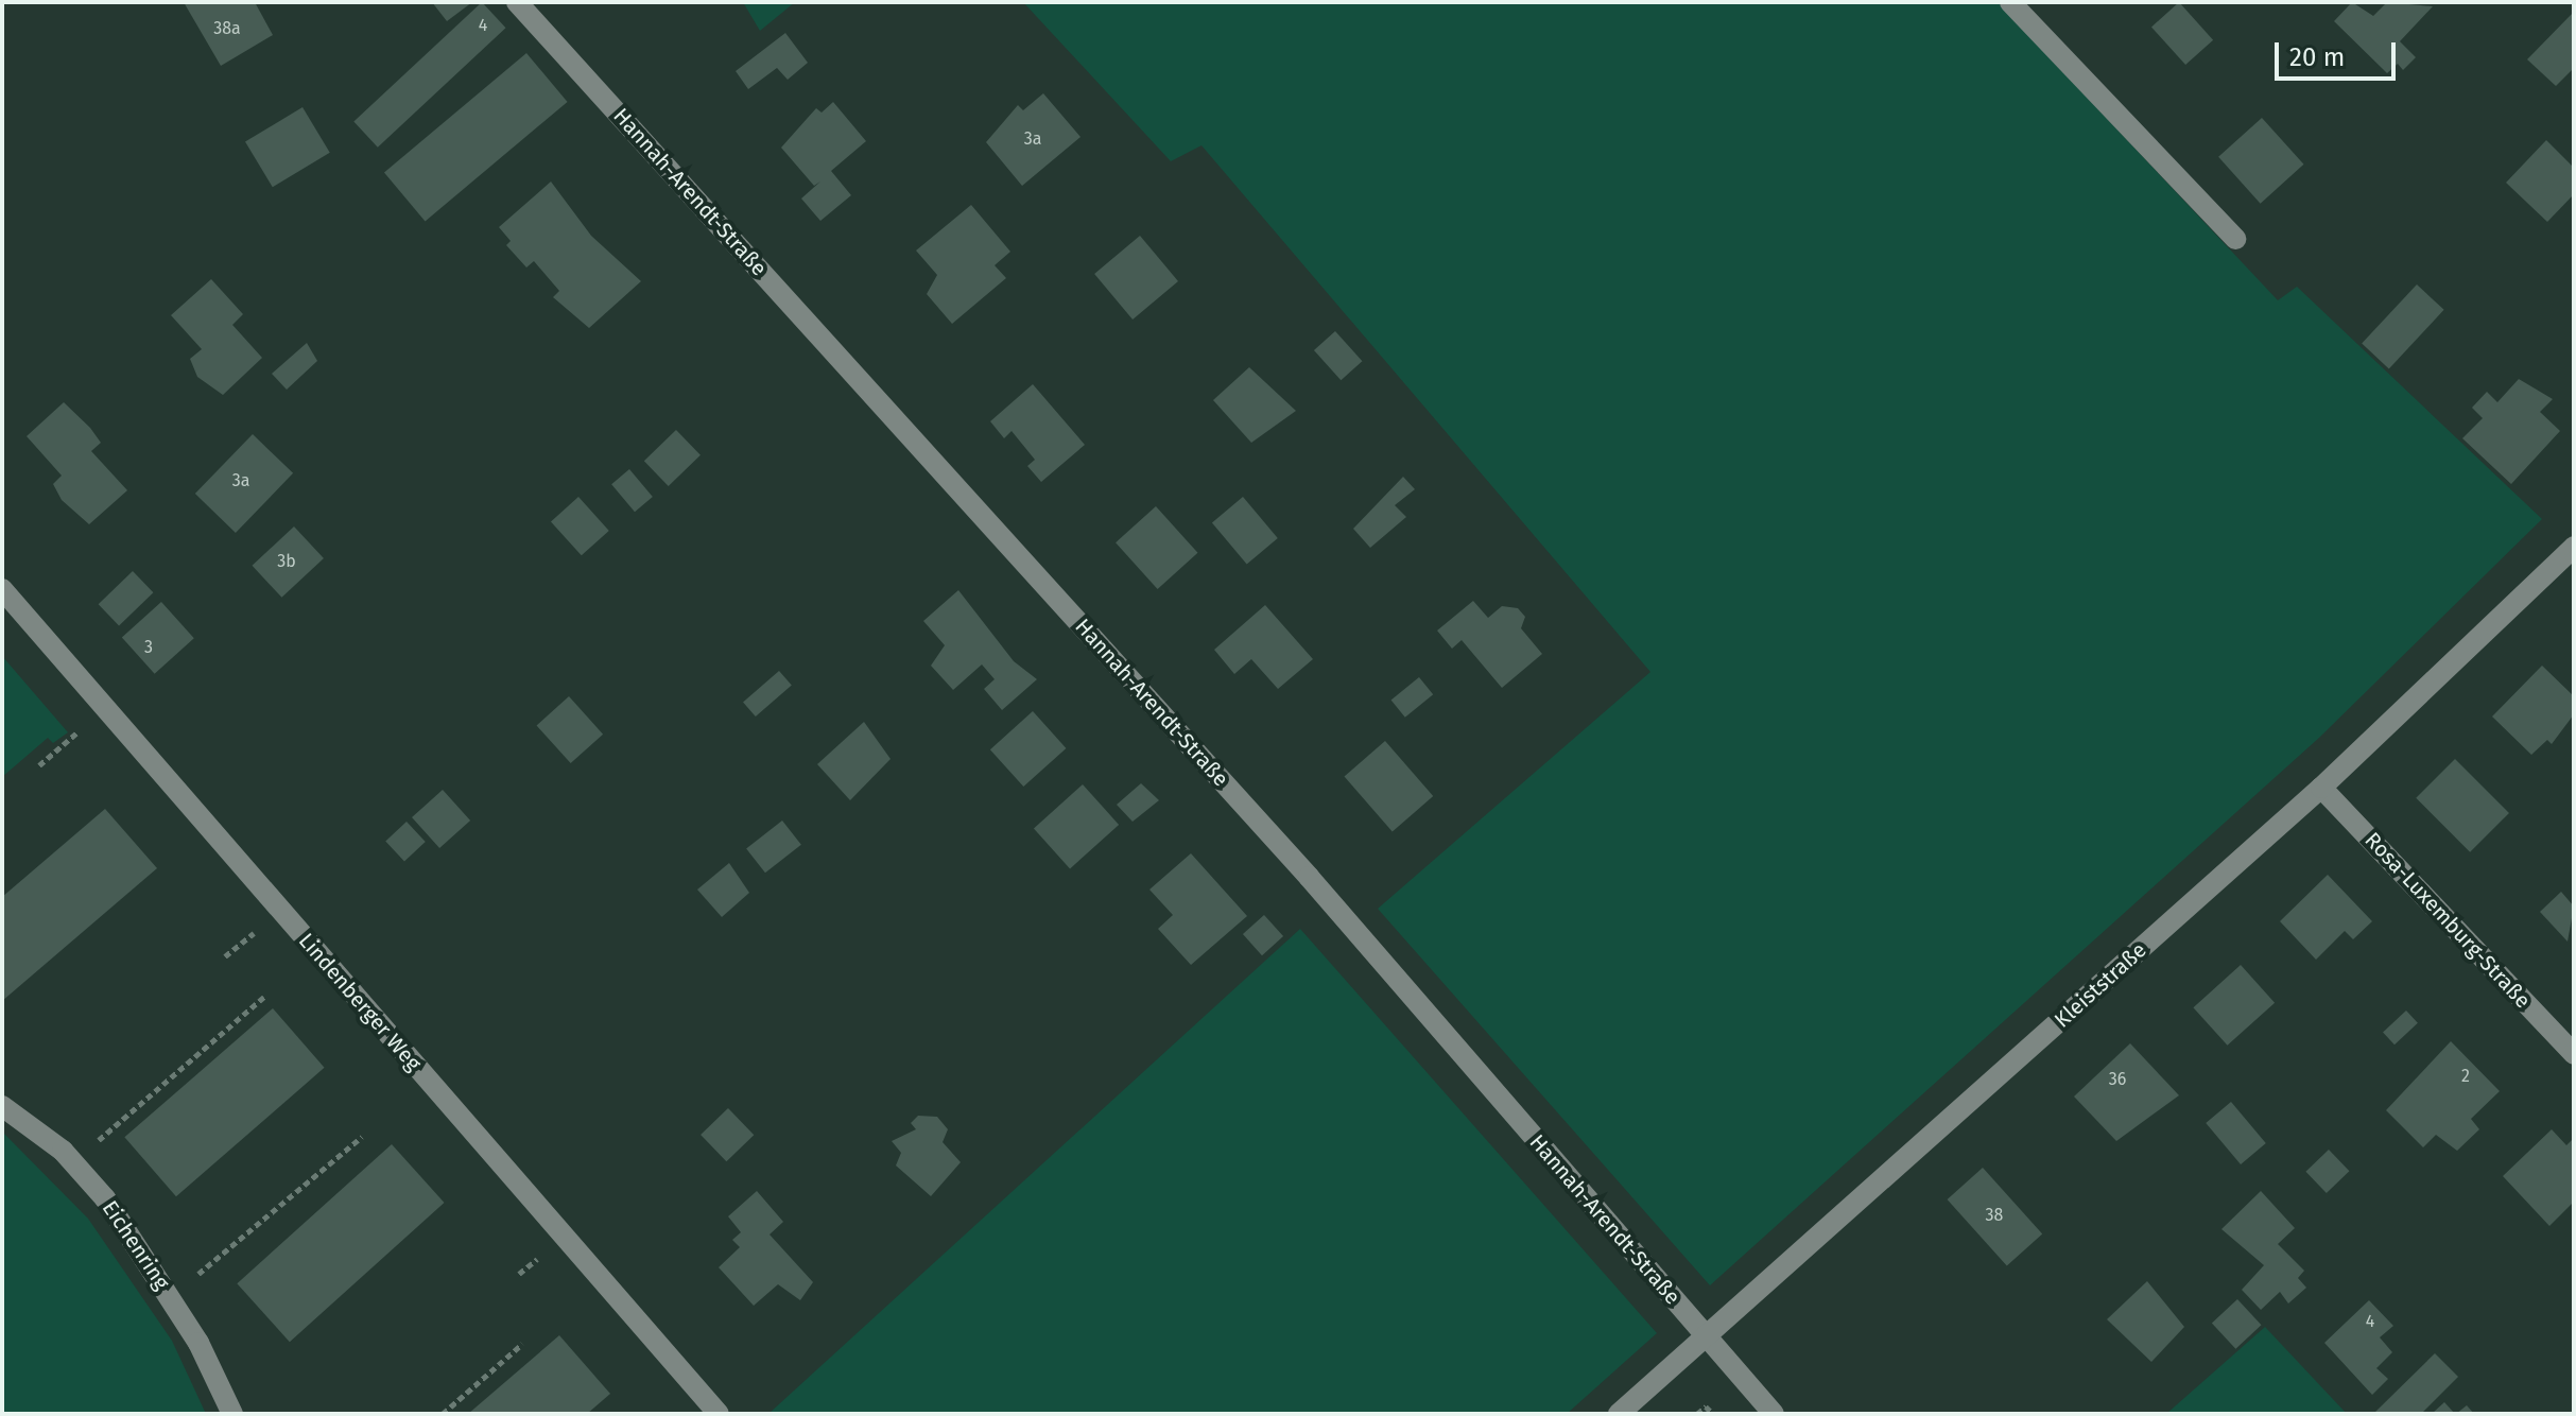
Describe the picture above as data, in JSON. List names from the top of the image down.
{
  "streets": {
    "street": [
      "Hannah-Arendt-Straße",
      "Rosa-Luxemburg-Straße",
      "Kleiststraße",
      "Lindenberger Weg",
      "Eichenring"
    ]
  },
  "crossings": [
    ["Hannah-Arendt-Straße", "Kleiststraße"],
    ["Rosa-Luxemburg-Straße", "Kleiststraße"]
  ],
  "house_numbers": [
    "4",
    "38a",
    "3a",
    "3a",
    "3b",
    "3",
    "2",
    "36",
    "38",
    "4"
  ],
  "scale_bar": "20 m"
}
